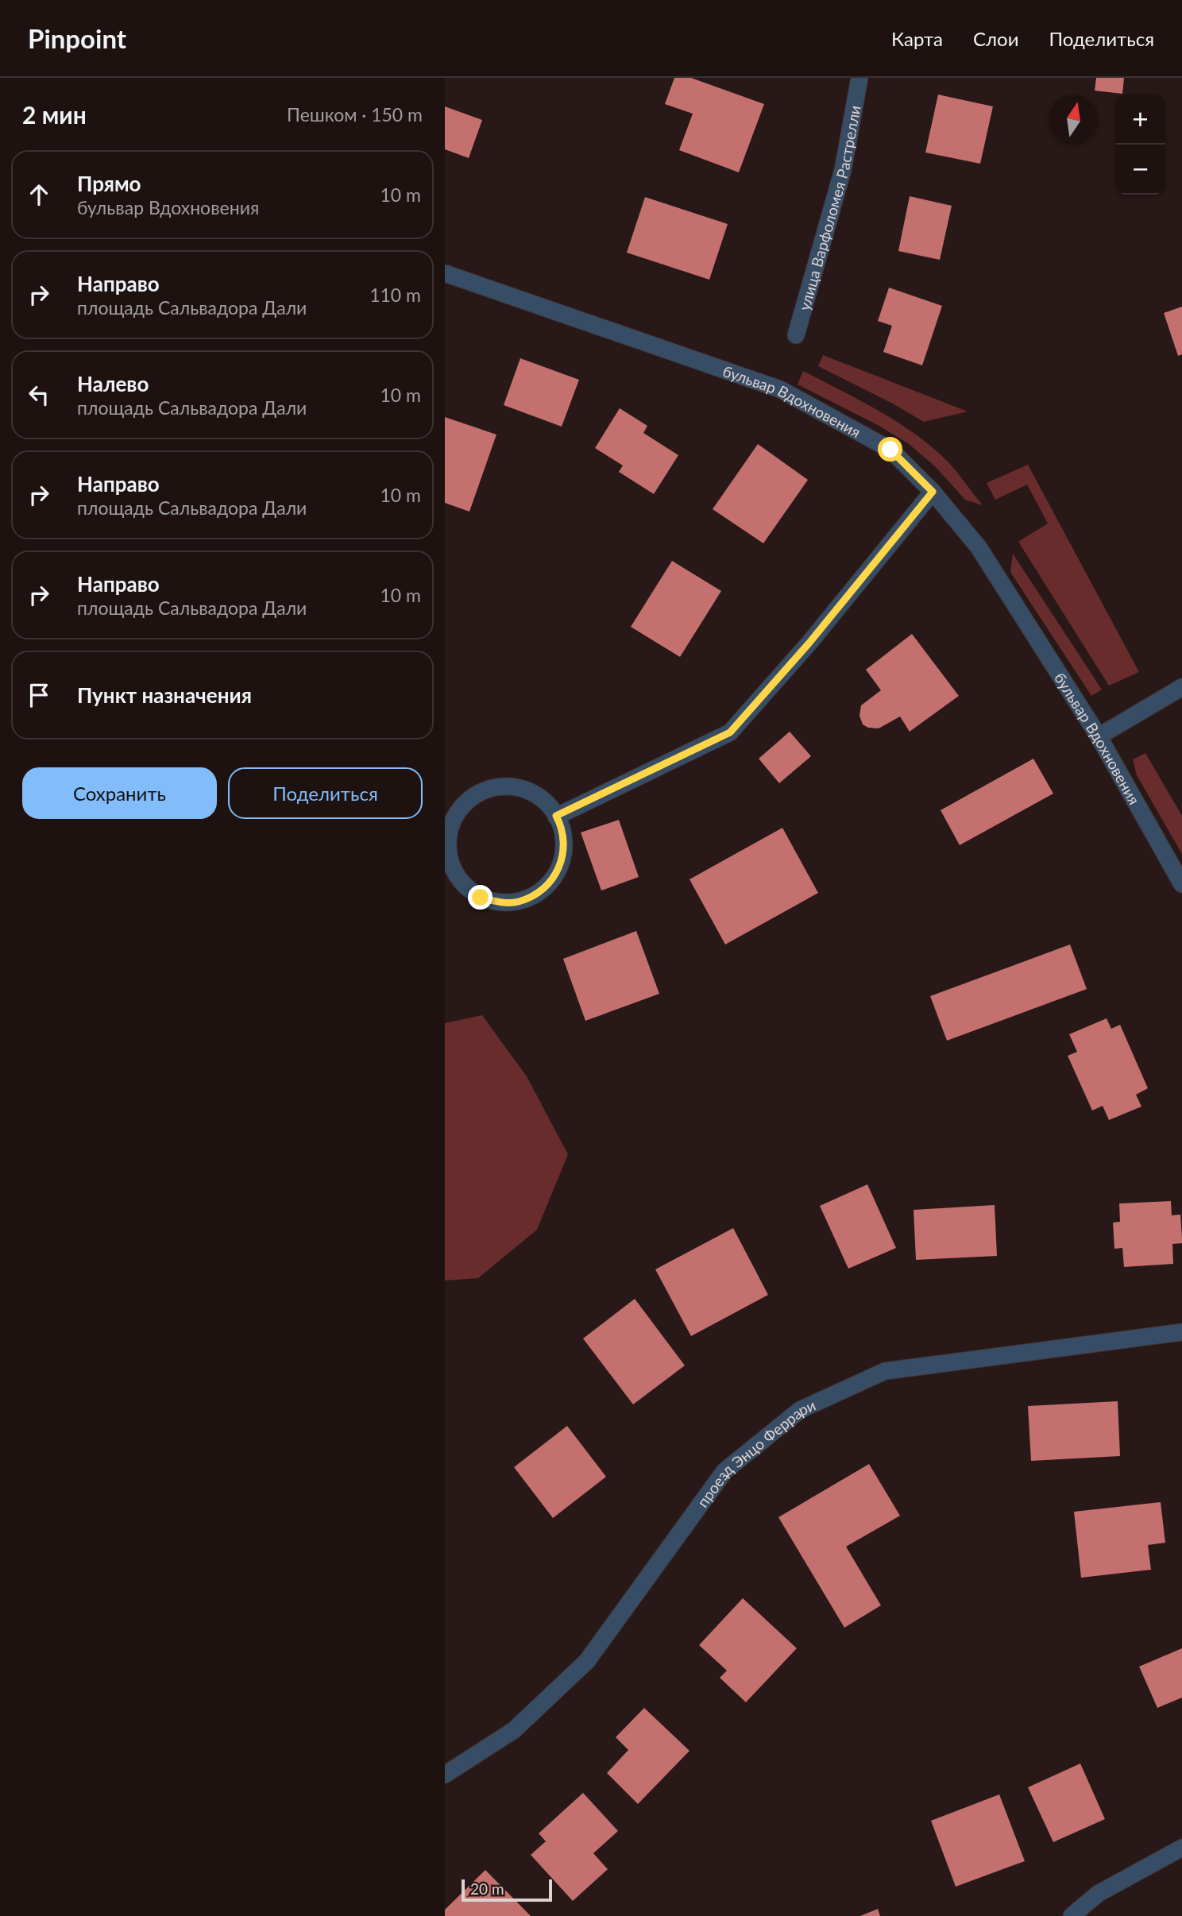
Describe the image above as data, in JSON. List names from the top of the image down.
{
  "streets": {
    "street": ["улица Варфоломея Растрелли", "бульвар Вдохновения", "проезд Энцо Феррари"]
  },
  "scale_bar": "20 m",
  "north": "top",
  "page": {
    "header": "Pinpoint",
    "nav": ["Карта", "Слои", "Поделиться"],
    "heading": ["2 мин", "Пешком · 150 m"],
    "map_buttons": ["+", "−"],
    "list": [
      ["Прямо", "бульвар Вдохновения", "10 m"],
      ["Направо", "площадь Сальвадора Дали", "110 m"],
      ["Налево", "площадь Сальвадора Дали", "10 m"],
      ["Направо", "площадь Сальвадора Дали", "10 m"],
      ["Направо", "площадь Сальвадора Дали", "10 m"],
      "Пункт назначения"
    ],
    "buttons": ["Сохранить", "Поделиться"],
    "scale": "20 m"
  }
}
